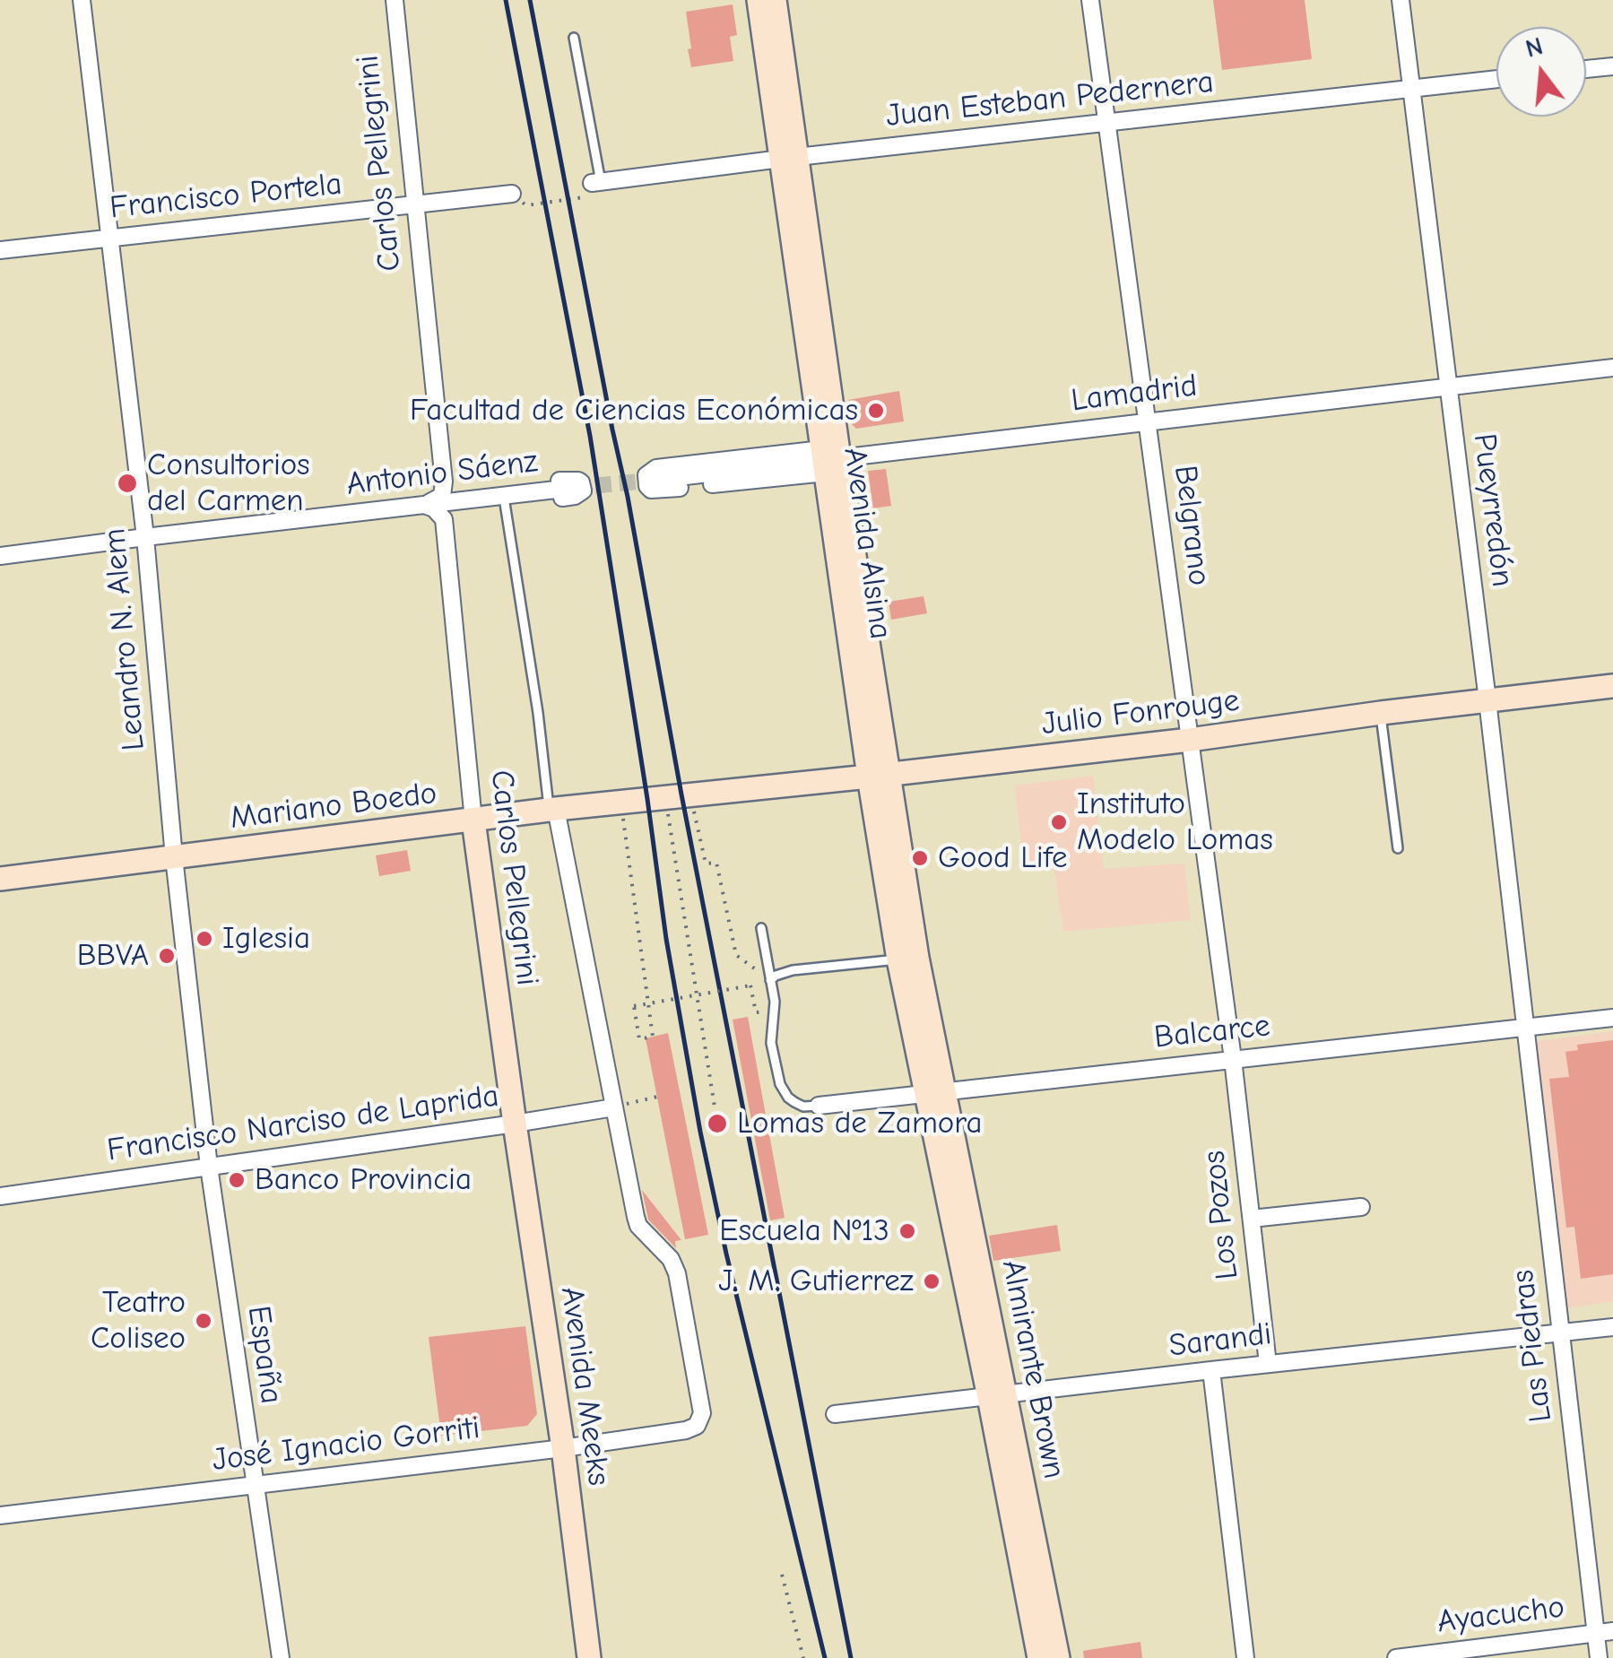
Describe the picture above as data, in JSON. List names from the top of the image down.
{
  "streets": {
    "street": [
      "Juan Esteban Pedernera",
      "Carlos Pellegrini",
      "Francisco Portela",
      "Lamadrid",
      "Antonio Sáenz",
      "Pueyrredón",
      "Belgrano",
      "Avenida Alsina",
      "Leandro N. Alem",
      "Julio Fonrouge",
      "Mariano Boedo",
      "Balcarce",
      "Francisco Narciso de Laprida",
      "Los Pozos",
      "Sarandi",
      "Las Piedras",
      "España",
      "Almirante Brown",
      "Avenida Meeks",
      "José Ignacio Gorriti",
      "Ayacucho"
    ]
  },
  "crossings": [
    ["Juan Esteban Pedernera", "Pueyrredón"],
    ["Juan Esteban Pedernera", "Belgrano"],
    ["Juan Esteban Pedernera", "Avenida Alsina"],
    ["Carlos Pellegrini", "Francisco Portela"],
    ["Carlos Pellegrini", "Antonio Sáenz"],
    ["Carlos Pellegrini", "Mariano Boedo"],
    ["Carlos Pellegrini", "Francisco Narciso de Laprida"],
    ["Carlos Pellegrini", "Avenida Meeks"],
    ["Francisco Portela", "Leandro N. Alem"],
    ["Lamadrid", "Pueyrredón"],
    ["Lamadrid", "Belgrano"],
    ["Lamadrid", "Avenida Alsina"],
    ["Antonio Sáenz", "Leandro N. Alem"],
    ["Pueyrredón", "Julio Fonrouge"],
    ["Pueyrredón", "Balcarce"],
    ["Pueyrredón", "Las Piedras"],
    ["Belgrano", "Julio Fonrouge"],
    ["Belgrano", "Balcarce"],
    ["Belgrano", "Los Pozos"],
    ["Avenida Alsina", "Julio Fonrouge"],
    ["Avenida Alsina", "Balcarce"],
    ["Avenida Alsina", "Almirante Brown"],
    ["Leandro N. Alem", "Mariano Boedo"],
    ["Leandro N. Alem", "Francisco Narciso de Laprida"],
    ["Leandro N. Alem", "España"],
    ["Julio Fonrouge", "Mariano Boedo"],
    ["Balcarce", "Los Pozos"],
    ["Balcarce", "Las Piedras"],
    ["Balcarce", "Almirante Brown"],
    ["Francisco Narciso de Laprida", "España"],
    ["Francisco Narciso de Laprida", "Avenida Meeks"],
    ["Francisco Narciso de Laprida", "José Ignacio Gorriti"],
    ["Los Pozos", "Sarandi"],
    ["Sarandi", "Las Piedras"],
    ["Sarandi", "Almirante Brown"],
    ["Las Piedras", "Ayacucho"],
    ["España", "José Ignacio Gorriti"],
    ["Avenida Meeks", "José Ignacio Gorriti"]
  ],
  "places": [
    "Facultad de Ciencias Económicas",
    "Consultorios del Carmen",
    "Instituto Modelo Lomas",
    "Good Life",
    "Iglesia",
    "BBVA",
    "Lomas de Zamora",
    "Banco Provincia",
    "Escuela Nº13",
    "J. M. Gutierrez",
    "Teatro Coliseo"
  ],
  "north": "top"
}
